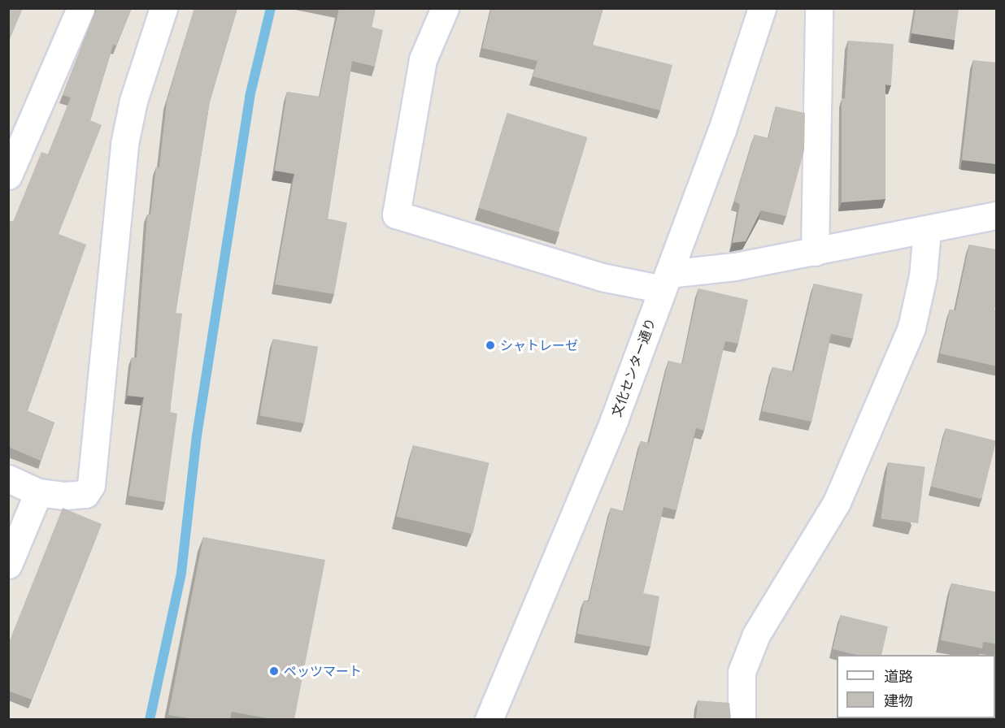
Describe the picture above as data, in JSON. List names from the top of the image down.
{
  "streets": {
    "street": ["文化センター通り"]
  },
  "places": ["シャトレーゼ", "ペッツマート"],
  "legend": ["道路", "建物"]
}
